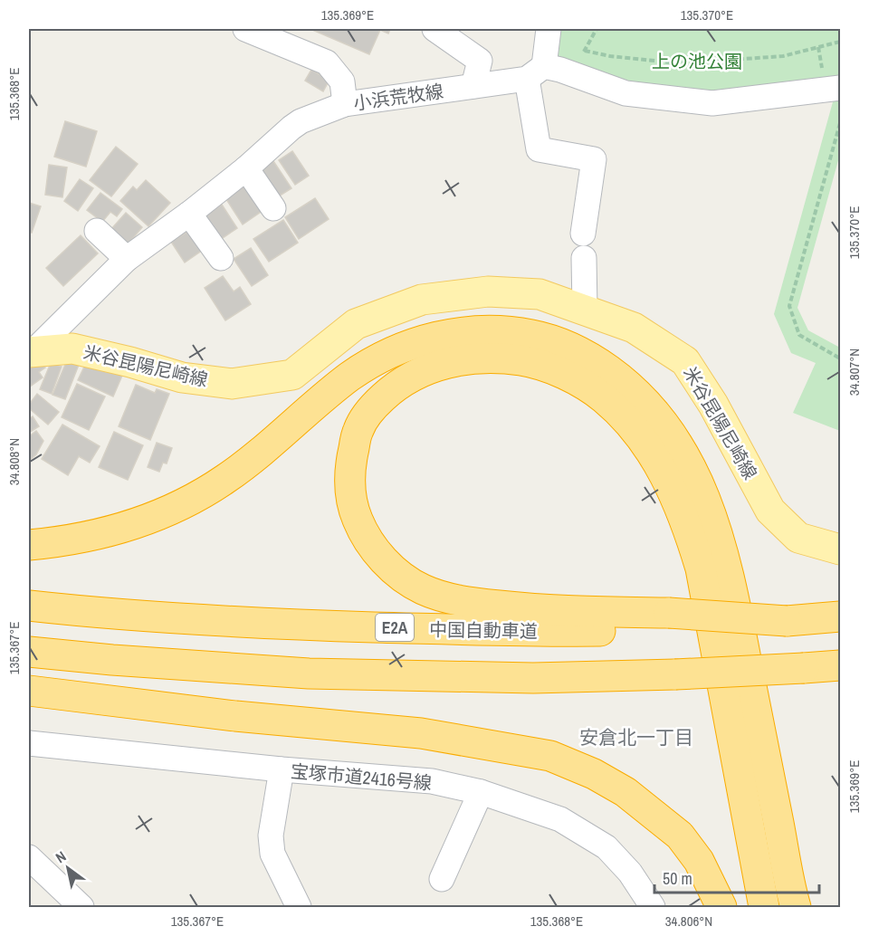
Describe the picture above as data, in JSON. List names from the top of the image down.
{
  "streets": {
    "highway": ["E2A", "中国自動車道"],
    "main road": ["米谷昆陽尼崎線"],
    "street": ["小浜荒牧線", "宝塚市道2416号線"]
  },
  "crossings": [
    ["小浜荒牧線", "米谷昆陽尼崎線"]
  ],
  "districts": ["安倉北一丁目"],
  "parks": ["上の池公園"],
  "scale_bar": "50 m",
  "north": "top left",
  "coordinates": [
    "135.369°E",
    "135.370°E",
    "135.368°E",
    "34.807°N",
    "34.808°N",
    "135.367°E",
    "34.806°N"
  ]
}
